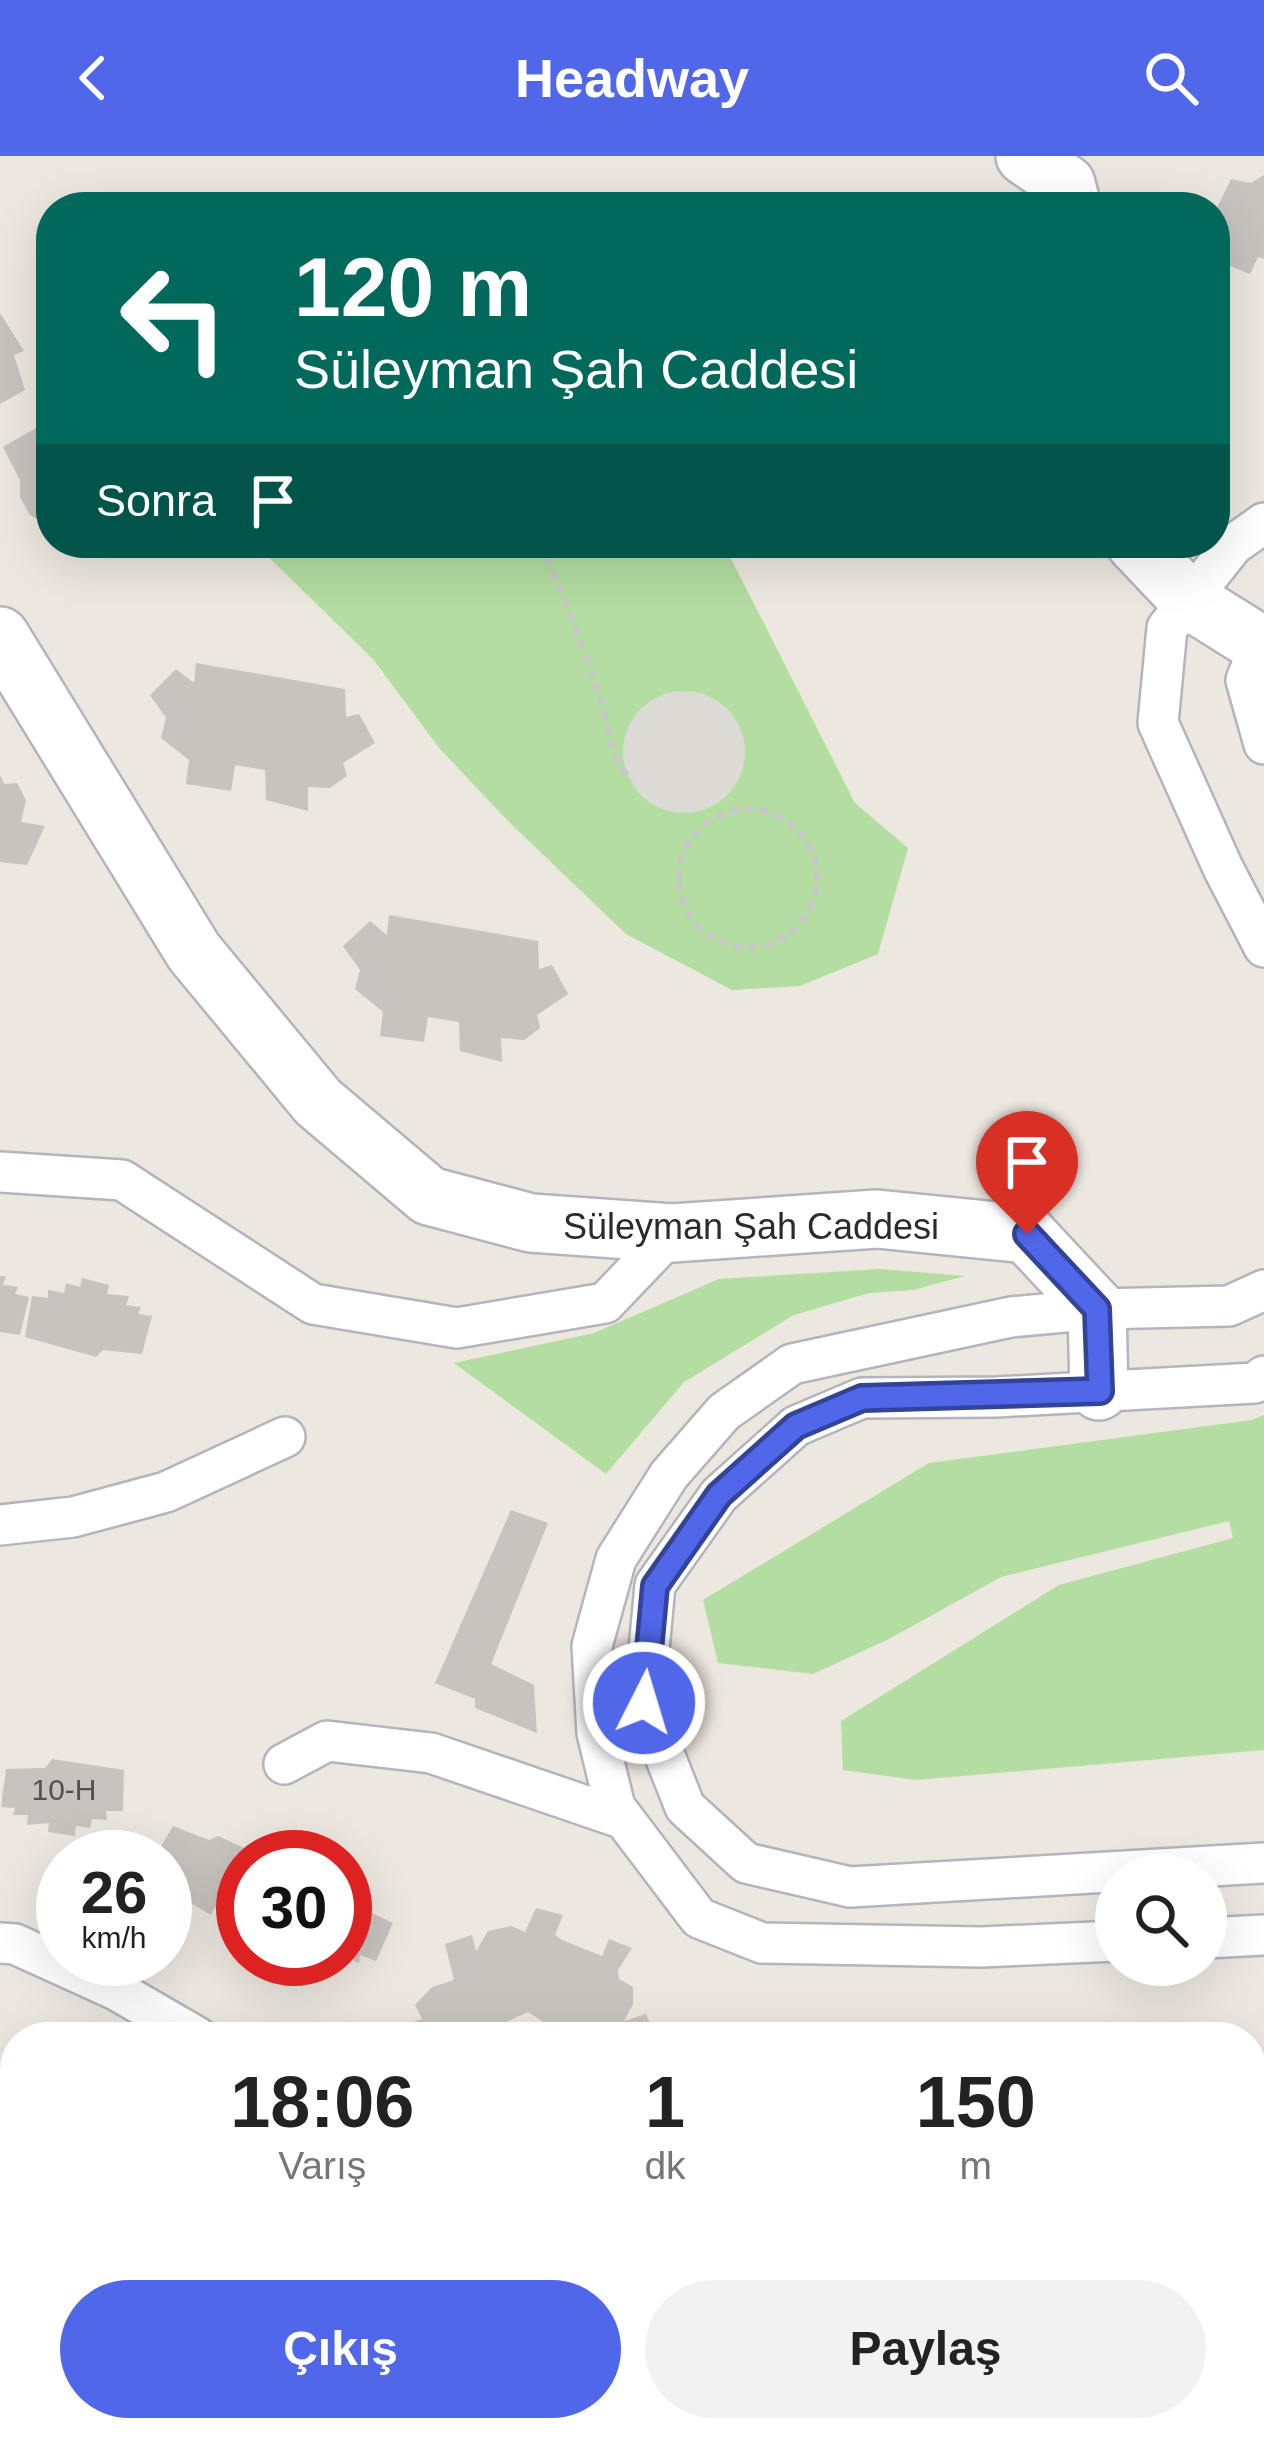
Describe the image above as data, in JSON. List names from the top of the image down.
{
  "streets": {
    "street": ["Süleyman Şah Caddesi"]
  },
  "house_numbers": ["10-H"],
  "page": {
    "header": "Headway",
    "turn": ["120 m", "Süleyman Şah Caddesi"],
    "then": "Sonra",
    "speed": "26 km/h",
    "limit": "30",
    "eta": [
      "18:06",
      "Varış",
      "1",
      "dk",
      "150",
      "m"
    ],
    "buttons": ["Çıkış", "Paylaş"]
  }
}
